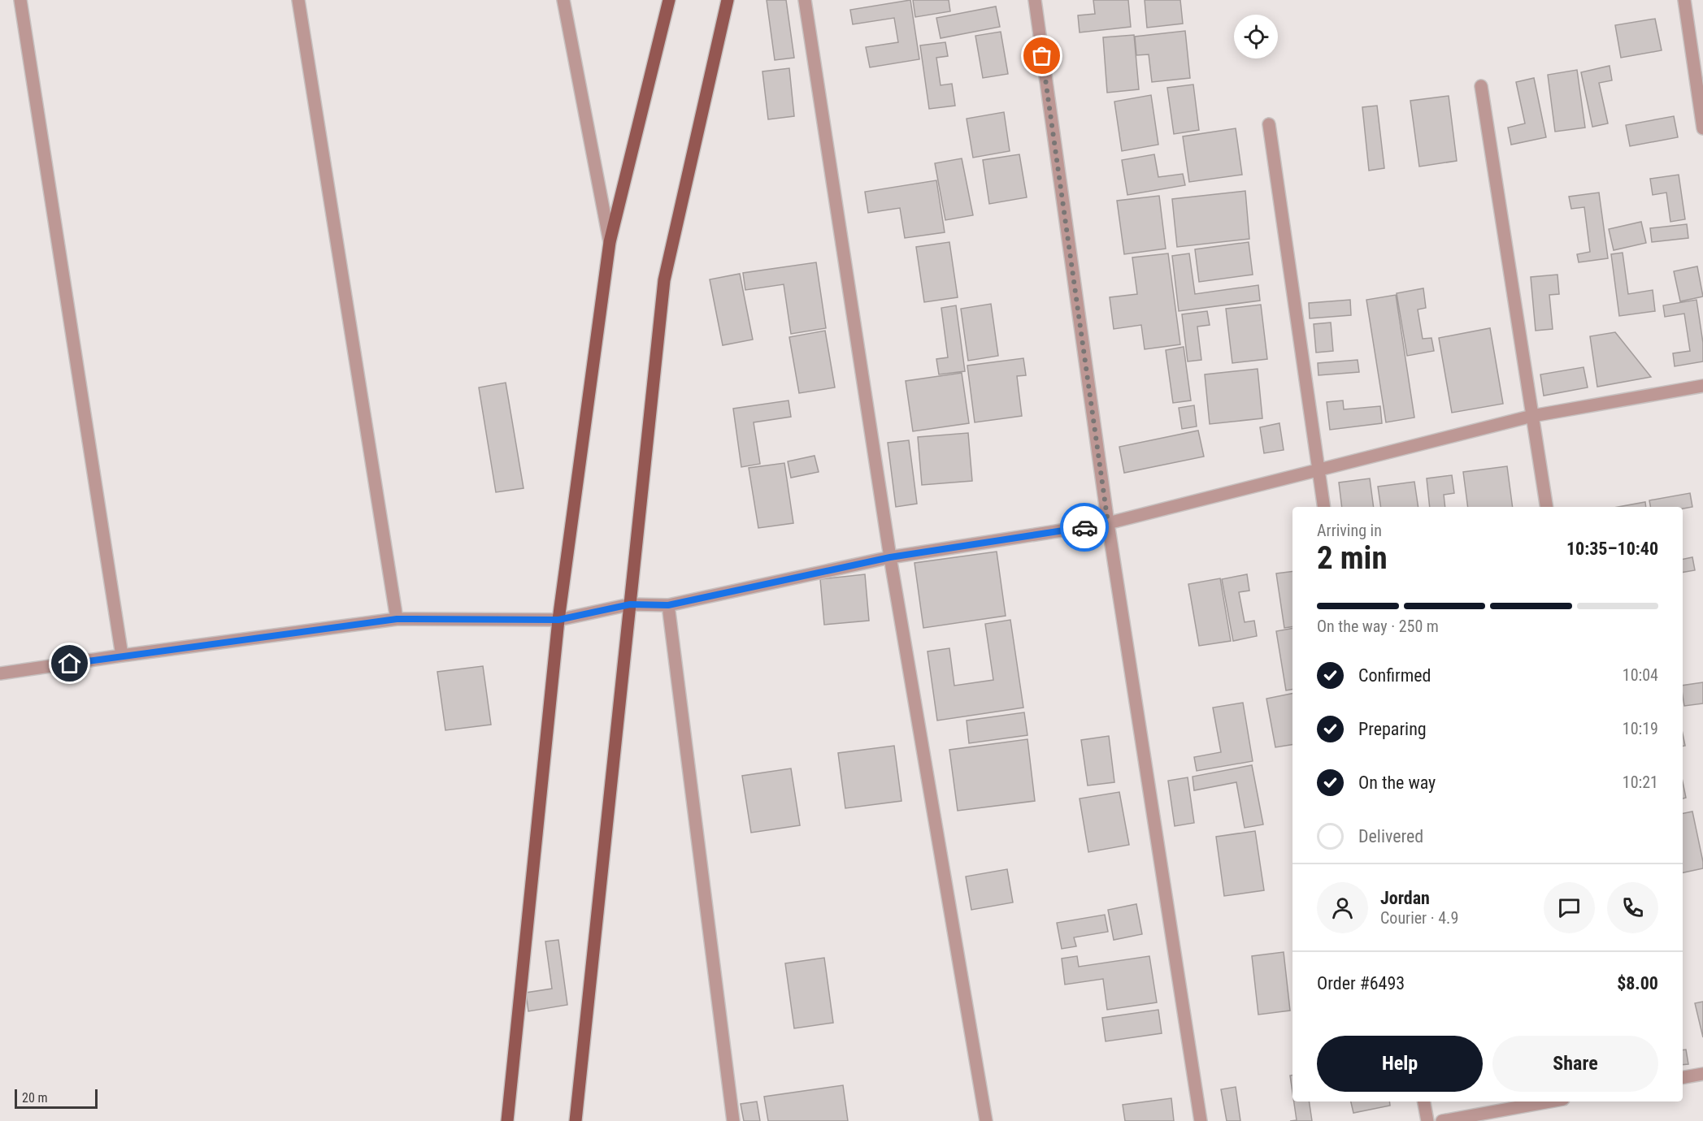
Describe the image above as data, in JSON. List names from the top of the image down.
{
  "scale_bar": "20 m",
  "page": {
    "heading": ["2 min", "Arriving in", "10:35–10:40"],
    "panel": [
      "Jordan",
      "Courier · 4.9",
      "Order #6493",
      "$8.00"
    ],
    "bar": "On the way · 250 m",
    "list": [
      ["Confirmed", "10:04"],
      ["Preparing", "10:19"],
      ["On the way", "10:21"],
      "Delivered"
    ],
    "buttons": ["Help", "Share"],
    "scale": "20 m"
  }
}
